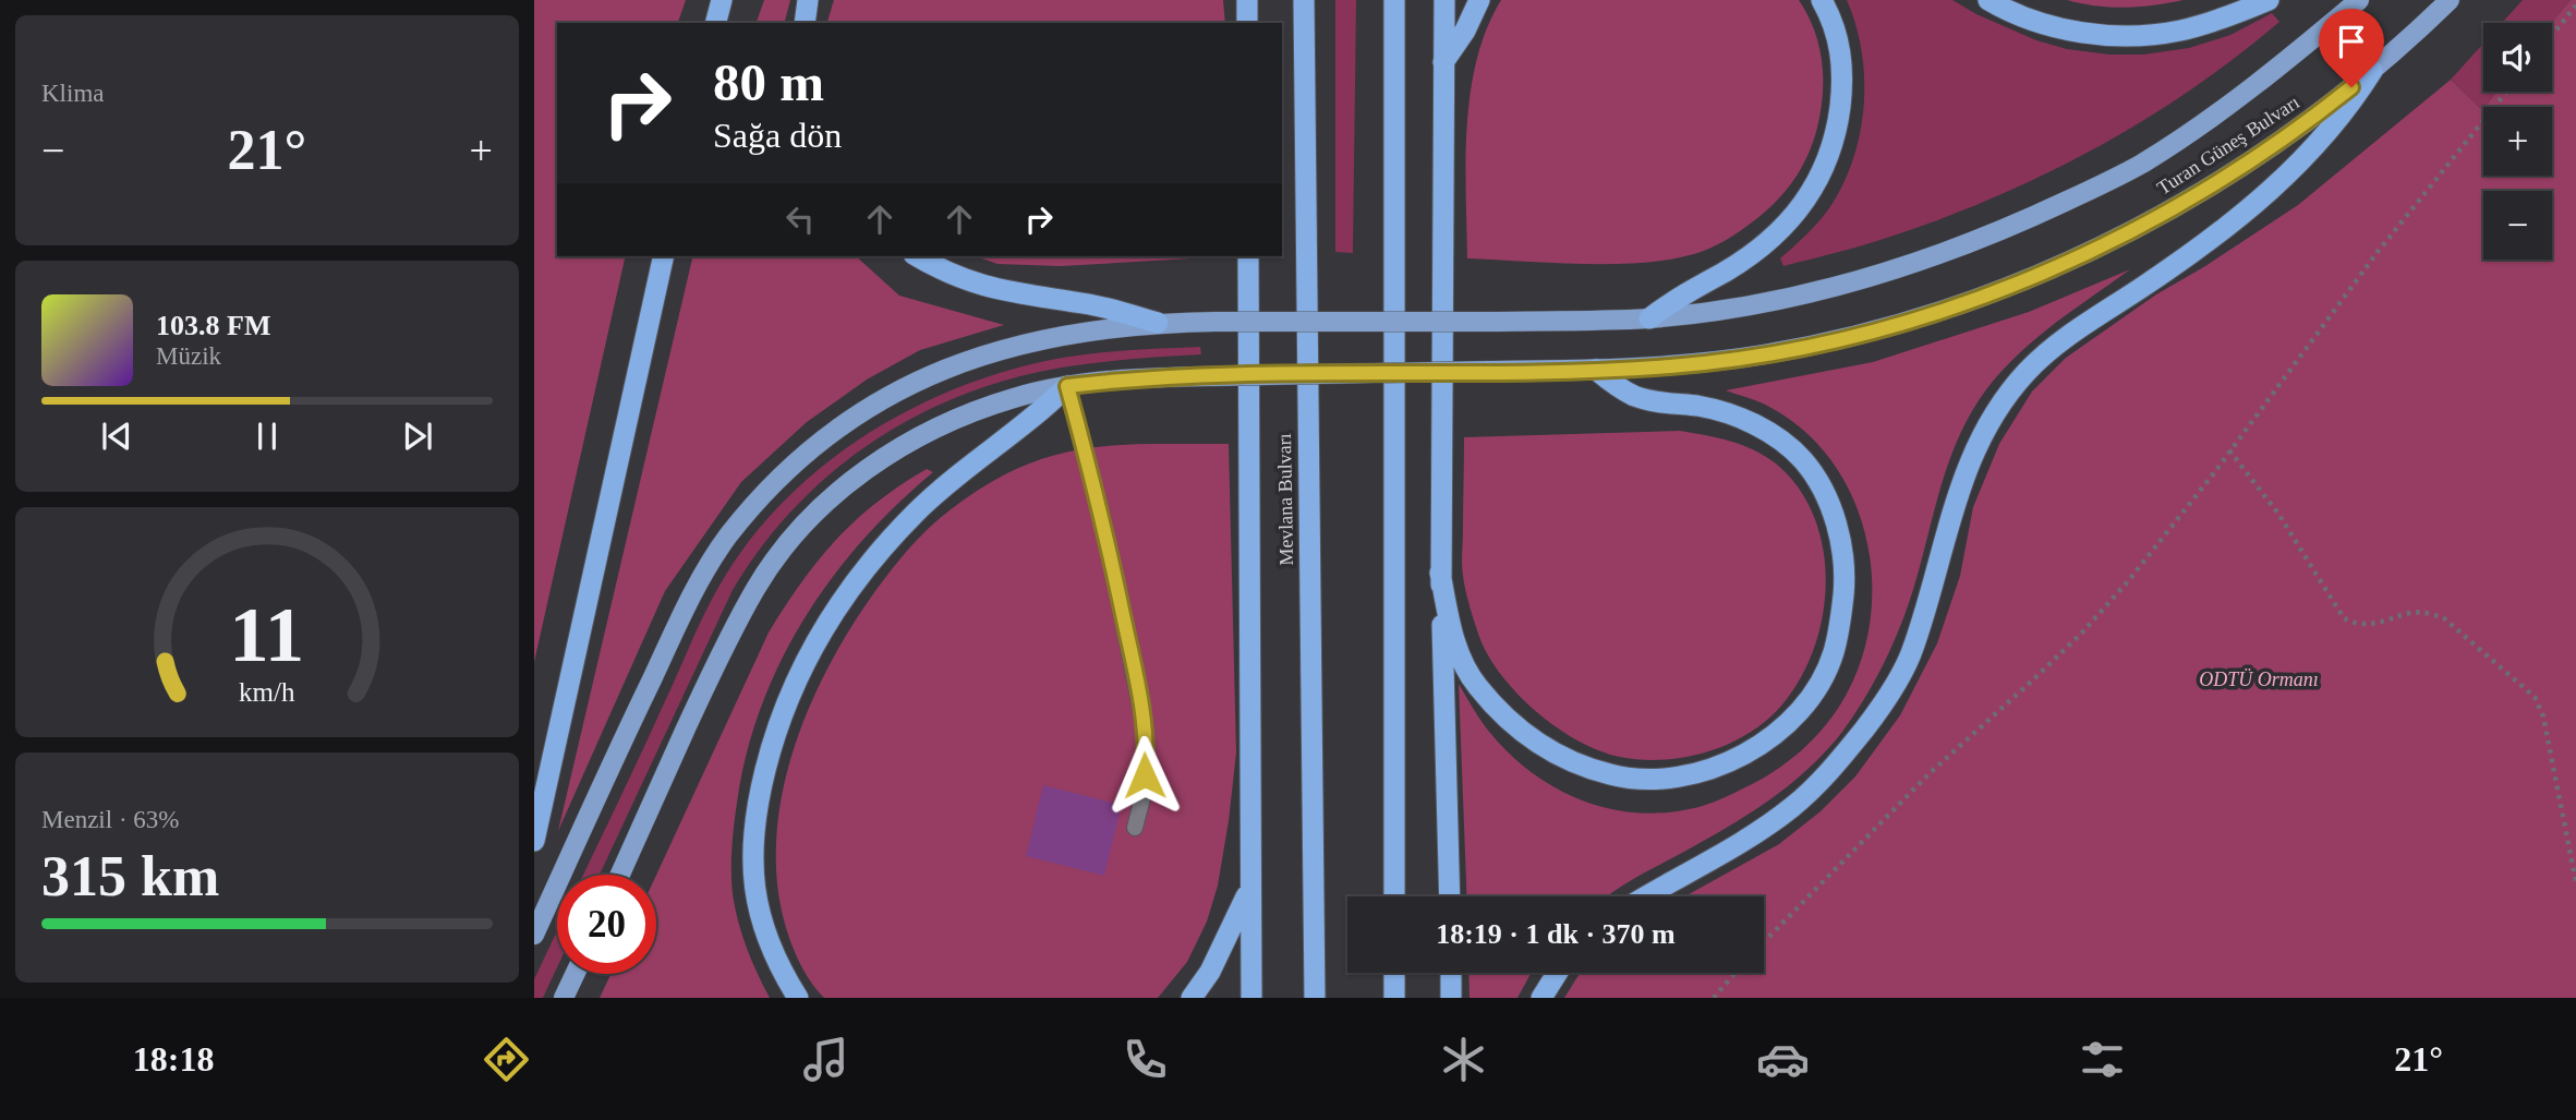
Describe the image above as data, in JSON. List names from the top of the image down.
{
  "streets": {
    "highway": ["Mevlana Bulvarı"],
    "main road": ["Turan Güneş Bulvarı"]
  },
  "parks": ["ODTÜ Ormanı"],
  "page": {
    "tile": [
      "Klima",
      ["Menzil · 63%", "315 km"]
    ],
    "map_buttons": ["+", "−"],
    "turn": ["80 m", "Sağa dön"],
    "heat": ["−", "21°", "+"],
    "song": ["103.8 FM", "Müzik"],
    "limit": "20",
    "trip": "18:19 · 1 dk · 370 m",
    "tabs": ["18:18", "21°"],
    "gauge": ["11", "km/h"]
  }
}
